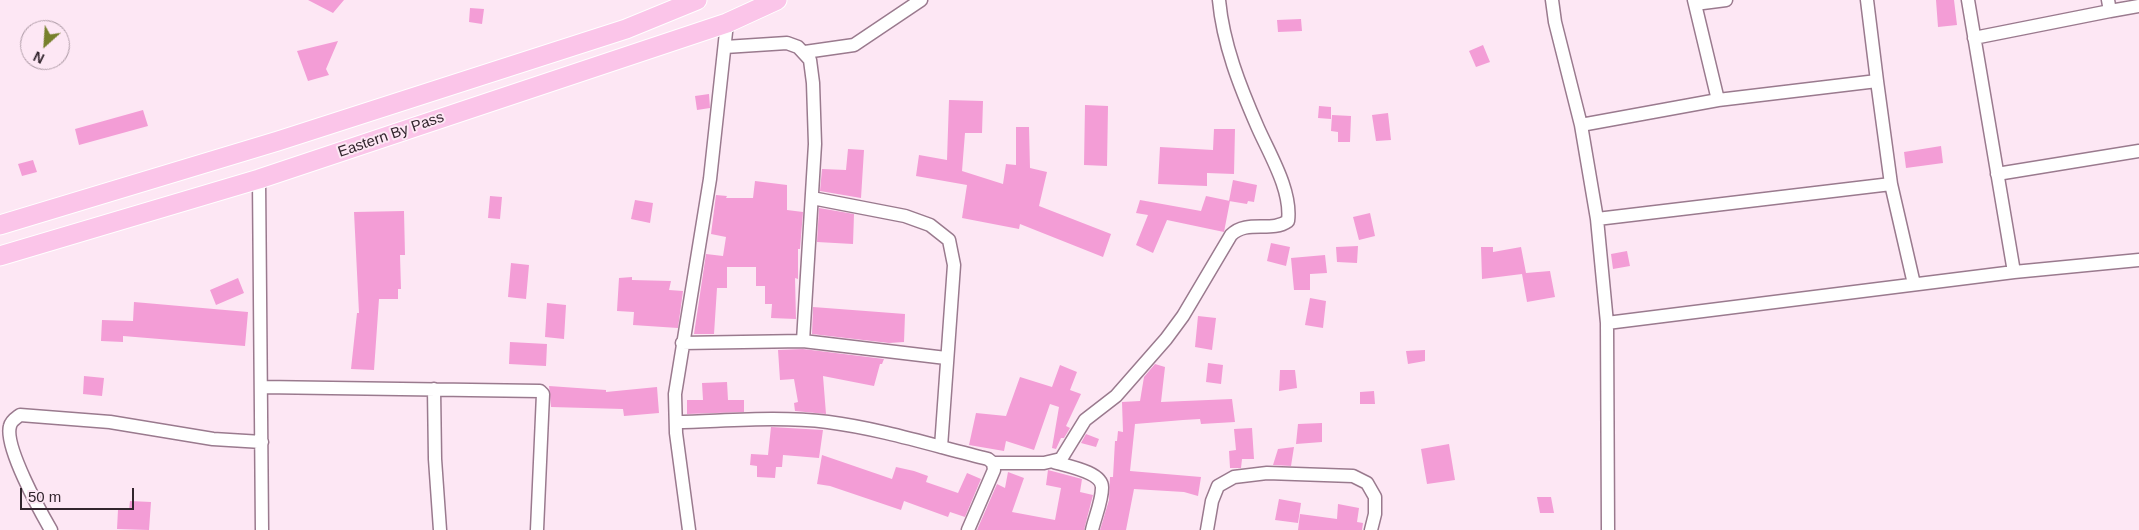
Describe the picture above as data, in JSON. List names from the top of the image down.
{
  "streets": {
    "main road": ["Eastern By Pass"]
  },
  "scale_bar": "50 m",
  "north": "bottom left"
}
